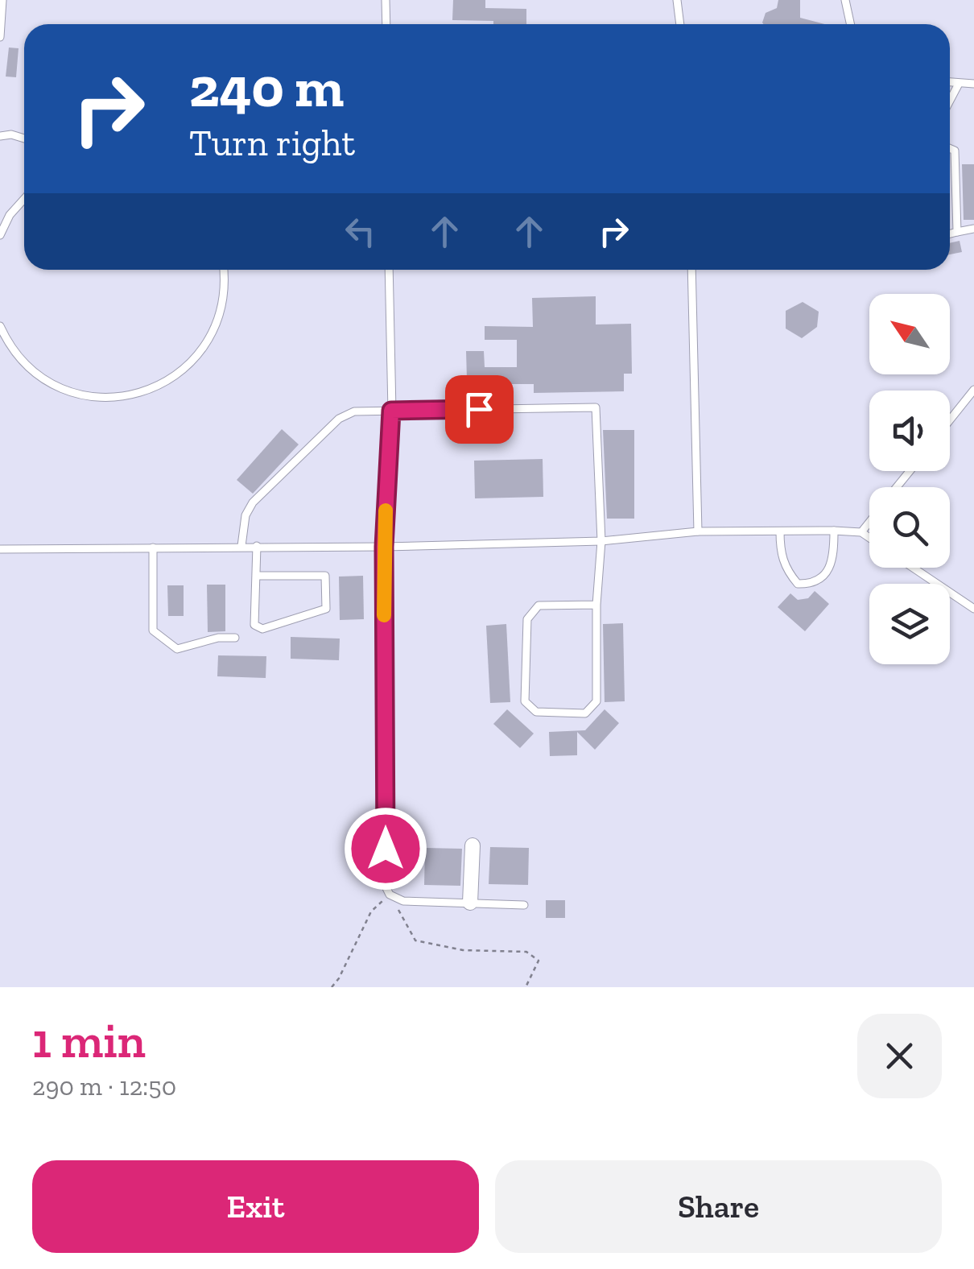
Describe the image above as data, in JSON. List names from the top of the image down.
{
  "north": "top left",
  "page": {
    "turn": ["240 m", "Turn right"],
    "heading": ["1 min", "290 m · 12:50"],
    "buttons": ["Exit", "Share"]
  }
}
